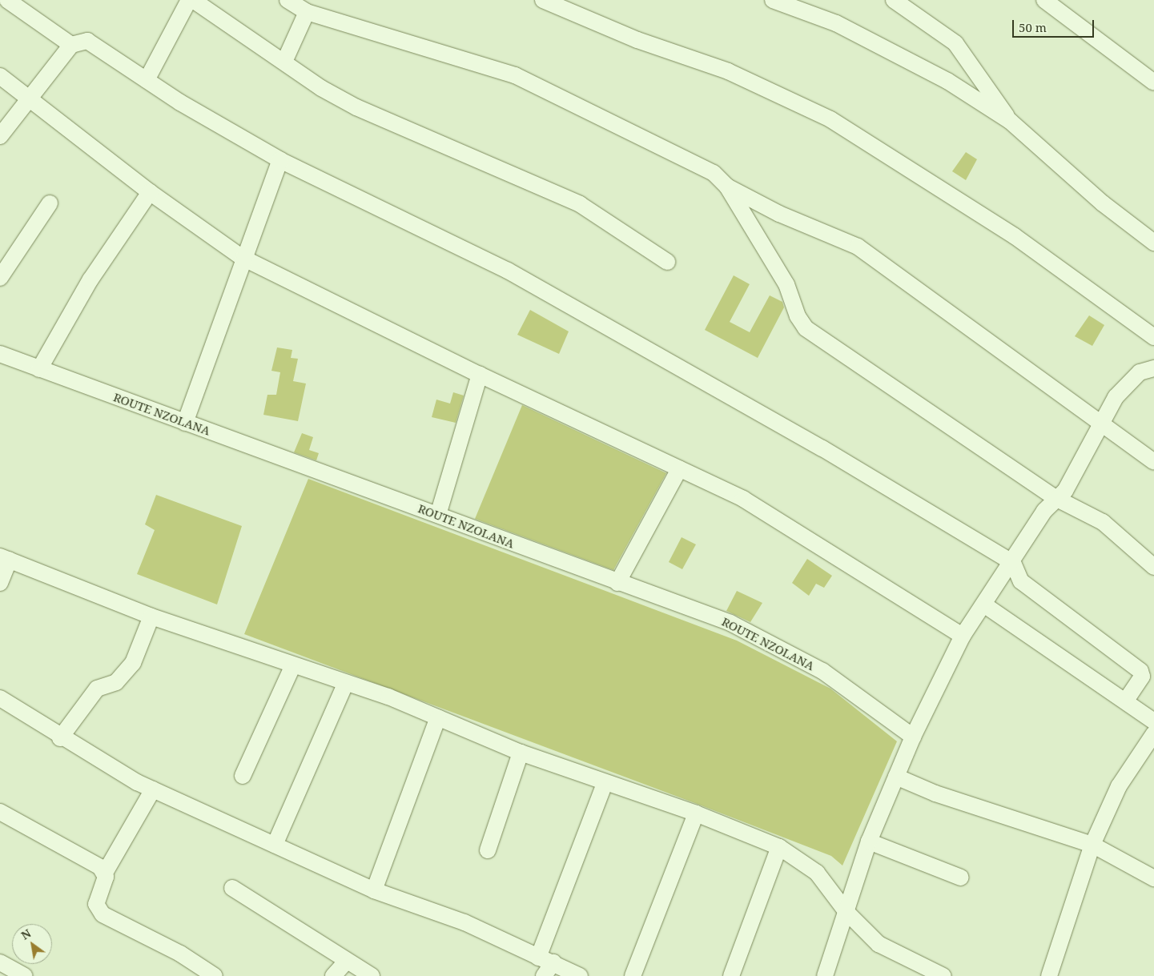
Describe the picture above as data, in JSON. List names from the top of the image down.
{
  "streets": {
    "street": ["ROUTE NZOLANA"]
  },
  "scale_bar": "50 m",
  "north": "top left"
}
